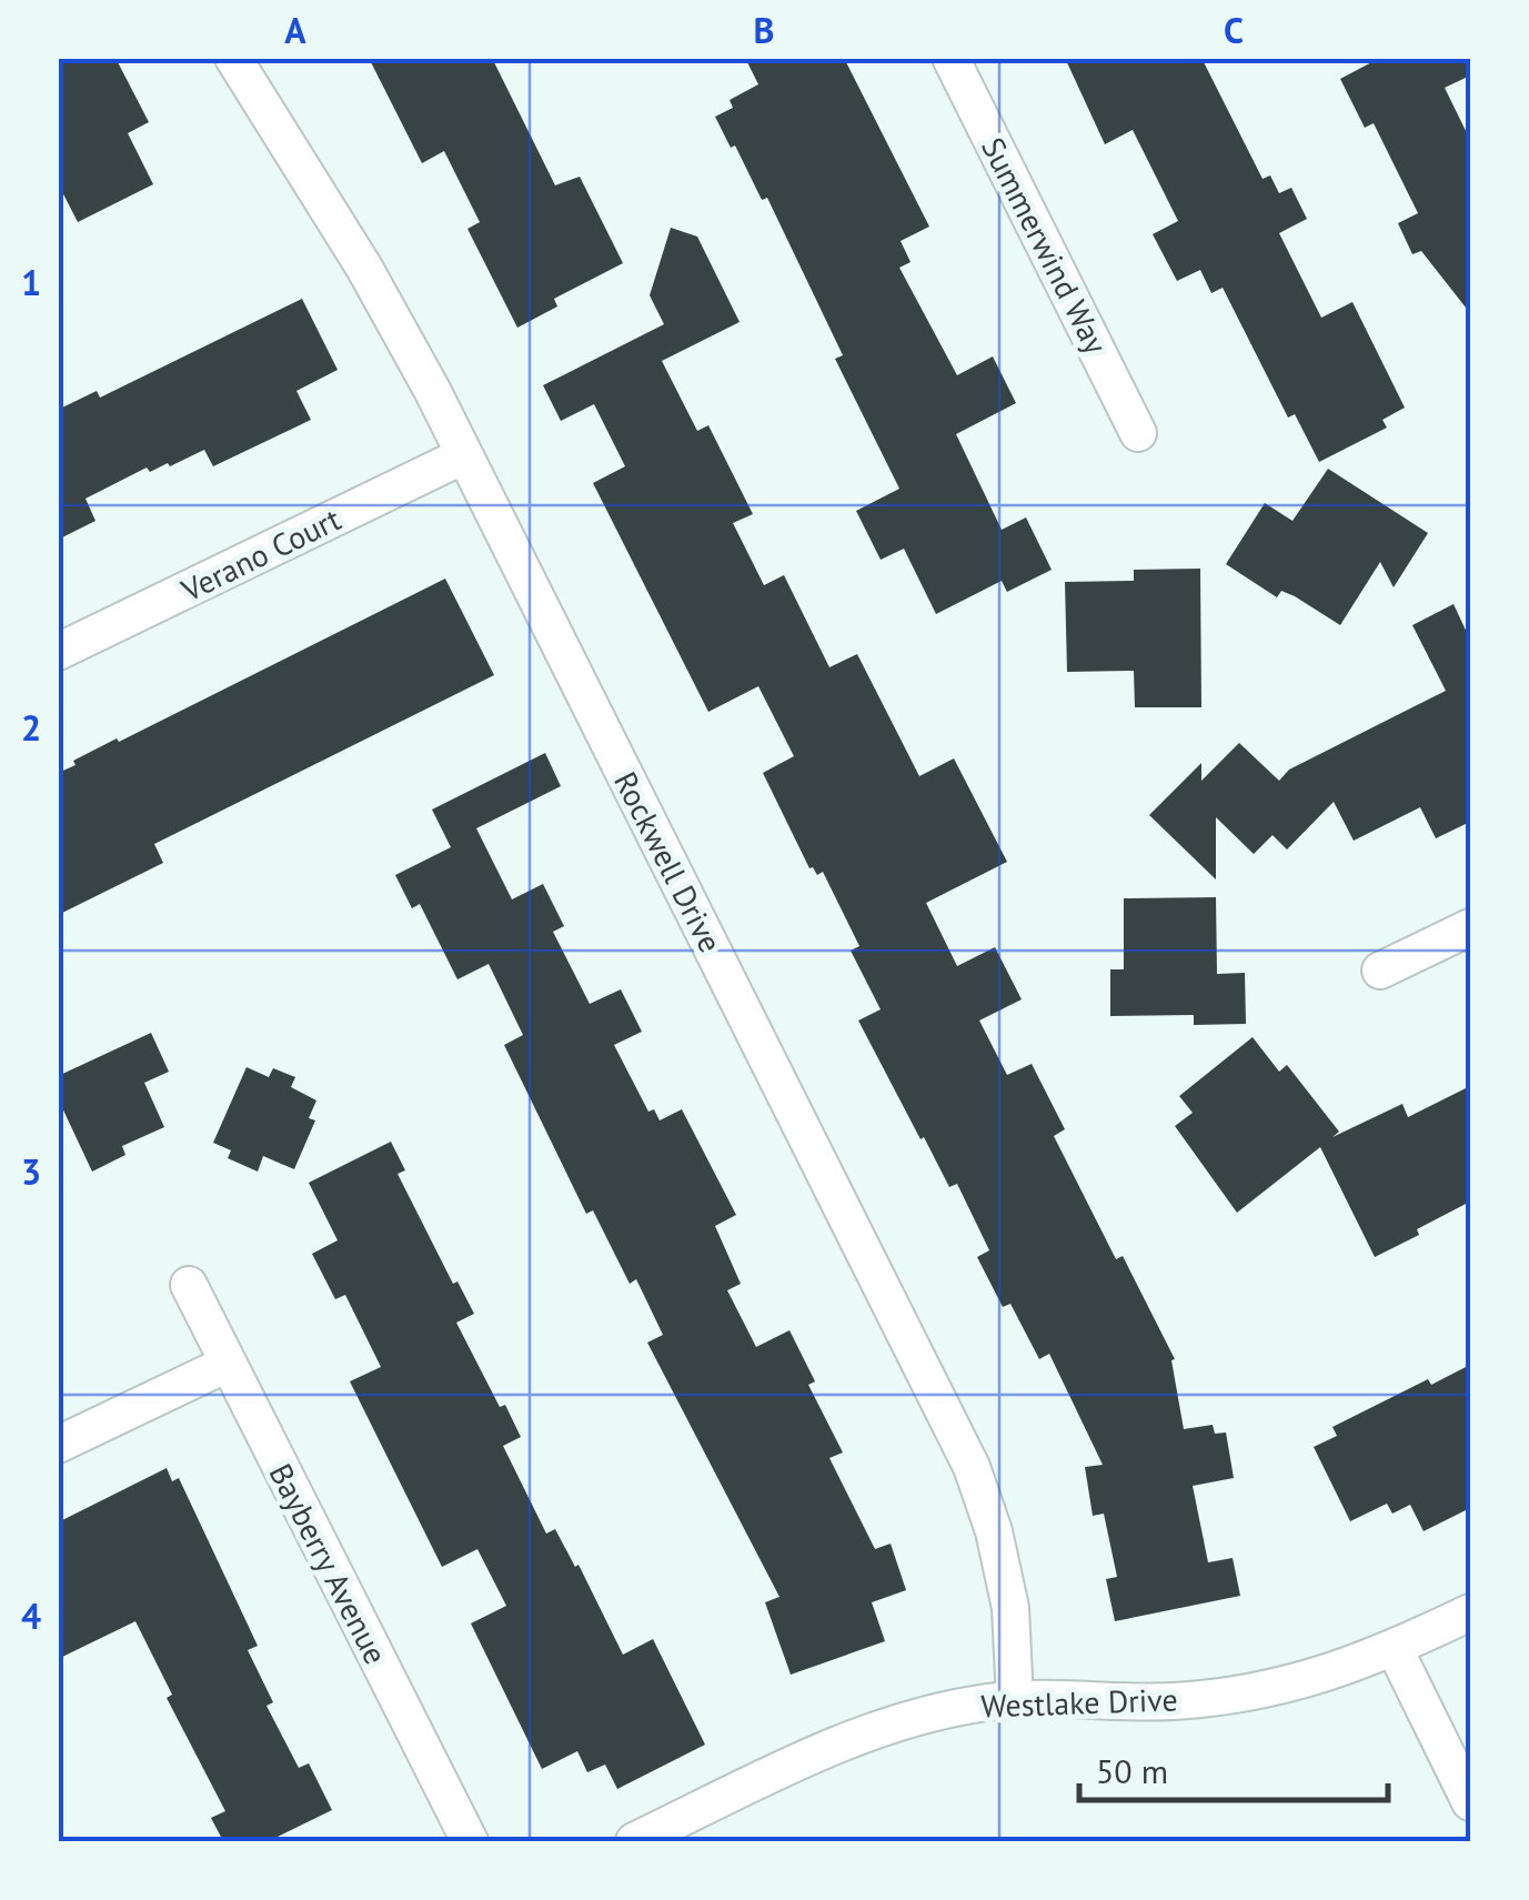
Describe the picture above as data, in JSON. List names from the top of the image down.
{
  "streets": {
    "street": [
      "Summerwind Way",
      "Verano Court",
      "Rockwell Drive",
      "Bayberry Avenue",
      "Westlake Drive"
    ]
  },
  "crossings": [
    ["Verano Court", "Rockwell Drive"],
    ["Rockwell Drive", "Westlake Drive"]
  ],
  "scale_bar": "50 m",
  "grid": {
    "columns": ["A", "B", "C"],
    "rows": [
      "1",
      "2",
      "3",
      "4"
    ]
  }
}
